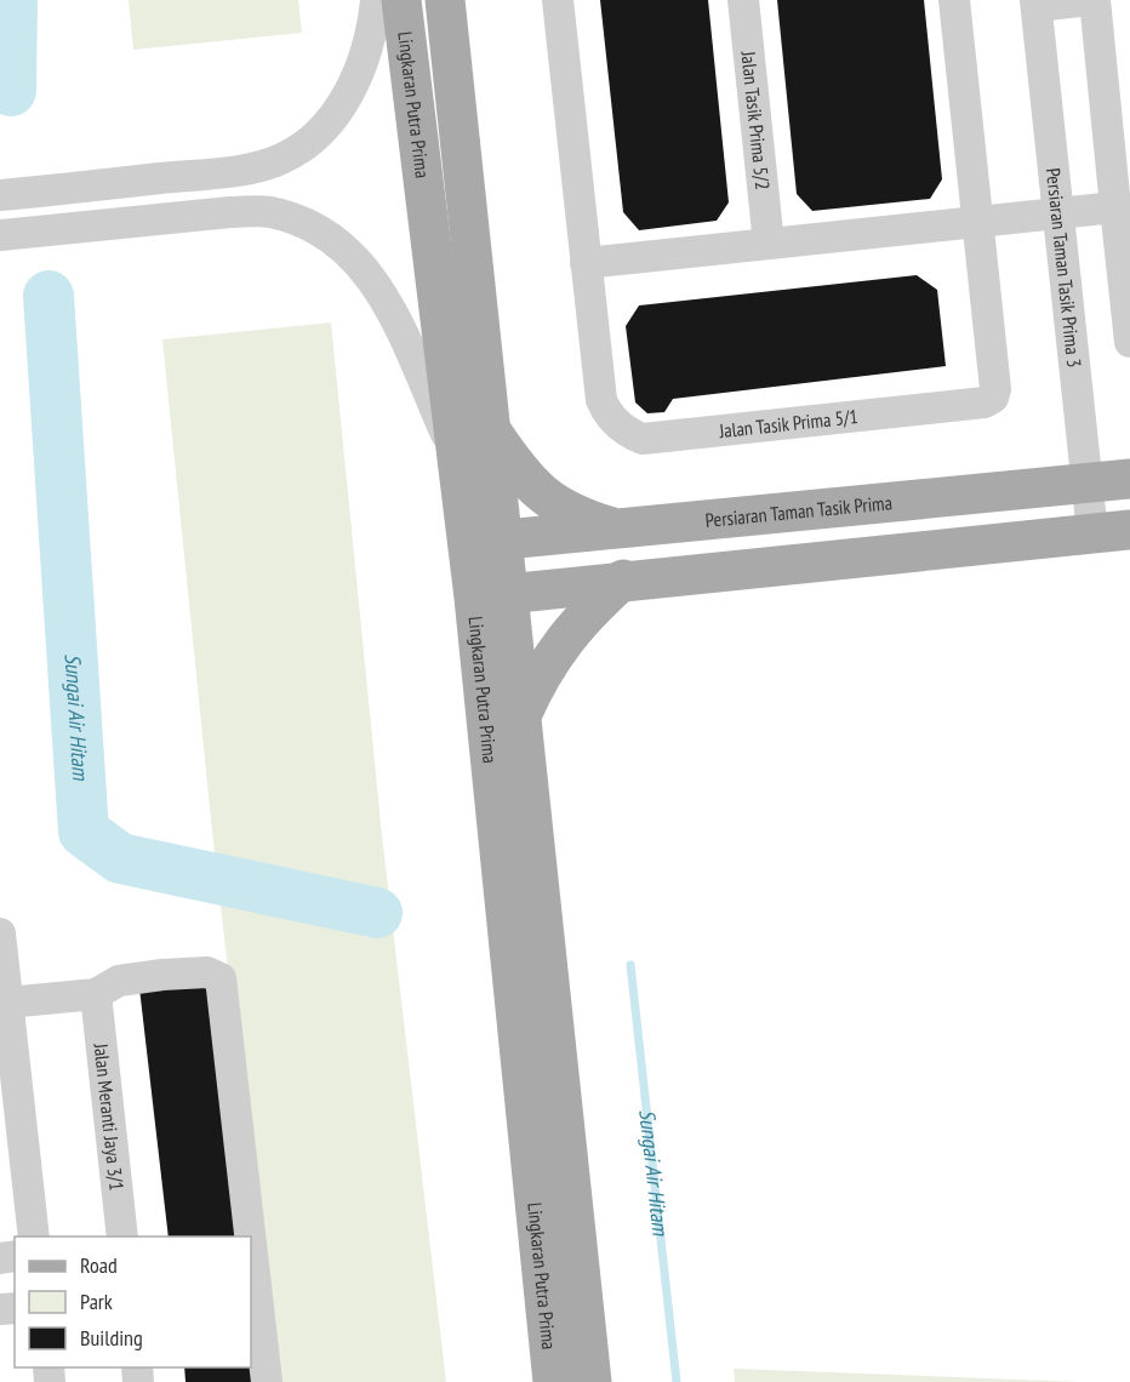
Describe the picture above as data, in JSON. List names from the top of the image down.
{
  "streets": {
    "main road": ["Lingkaran Putra Prima", "Persiaran Taman Tasik Prima"],
    "street": [
      "Jalan Tasik Prima 5/2",
      "Persiaran Taman Tasik Prima 3",
      "Jalan Tasik Prima 5/1",
      "Jalan Meranti Jaya 3/1"
    ]
  },
  "crossings": [
    ["Lingkaran Putra Prima", "Persiaran Taman Tasik Prima"],
    ["Persiaran Taman Tasik Prima 3", "Persiaran Taman Tasik Prima"]
  ],
  "water": ["Sungai Air Hitam"],
  "legend": ["Road", "Park", "Building"]
}
